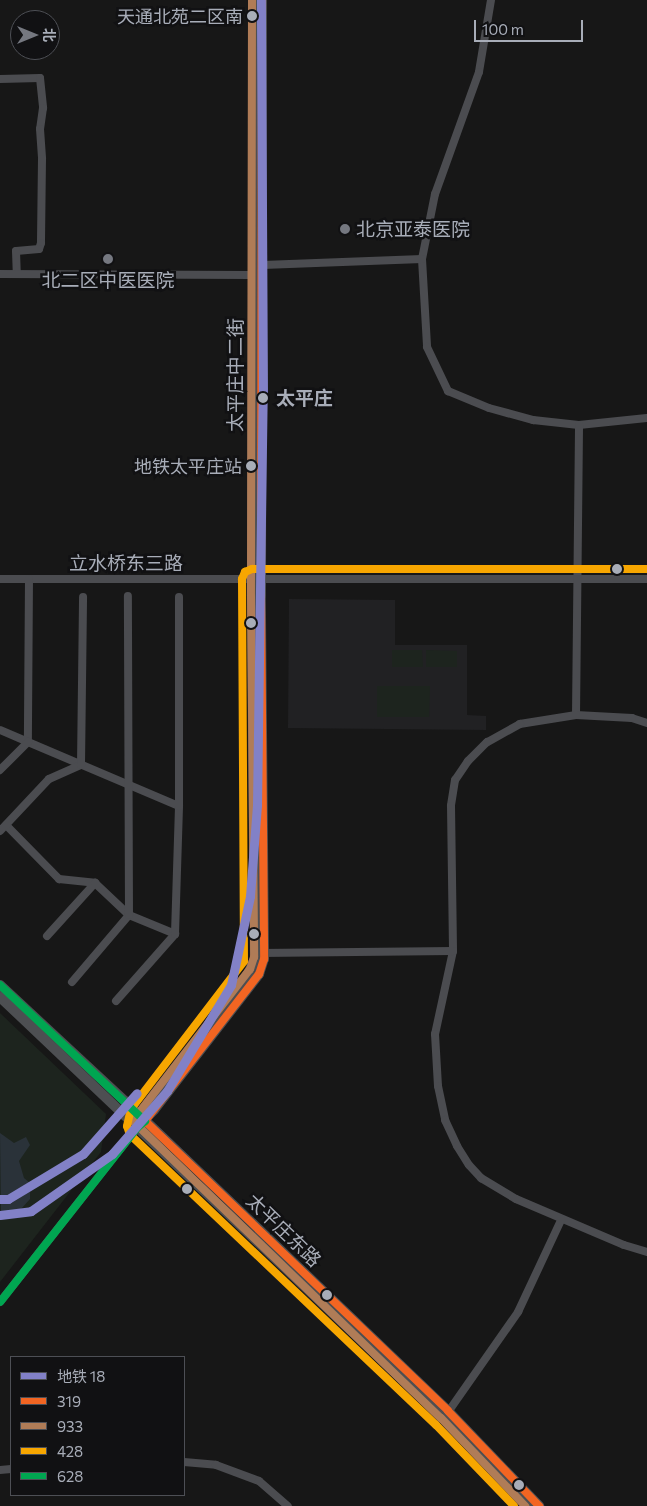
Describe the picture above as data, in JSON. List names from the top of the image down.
{
  "streets": {
    "main road": ["太平庄中二街", "太平庄东路"],
    "street": ["立水桥东三路"]
  },
  "crossings": [
    ["太平庄中二街", "立水桥东三路"],
    ["太平庄中二街", "太平庄东路"]
  ],
  "places": [
    "天通北苑二区南",
    "北京亚泰医院",
    "北二区中医医院",
    "太平庄",
    "地铁太平庄站"
  ],
  "lines": [
    "metro line 18",
    "transit line 319",
    "transit line 933",
    "transit line 428",
    "transit line 628"
  ],
  "legend": [
    "地铁 18",
    "319",
    "933",
    "428",
    "628"
  ],
  "scale_bar": "100 m",
  "north": "right"
}
